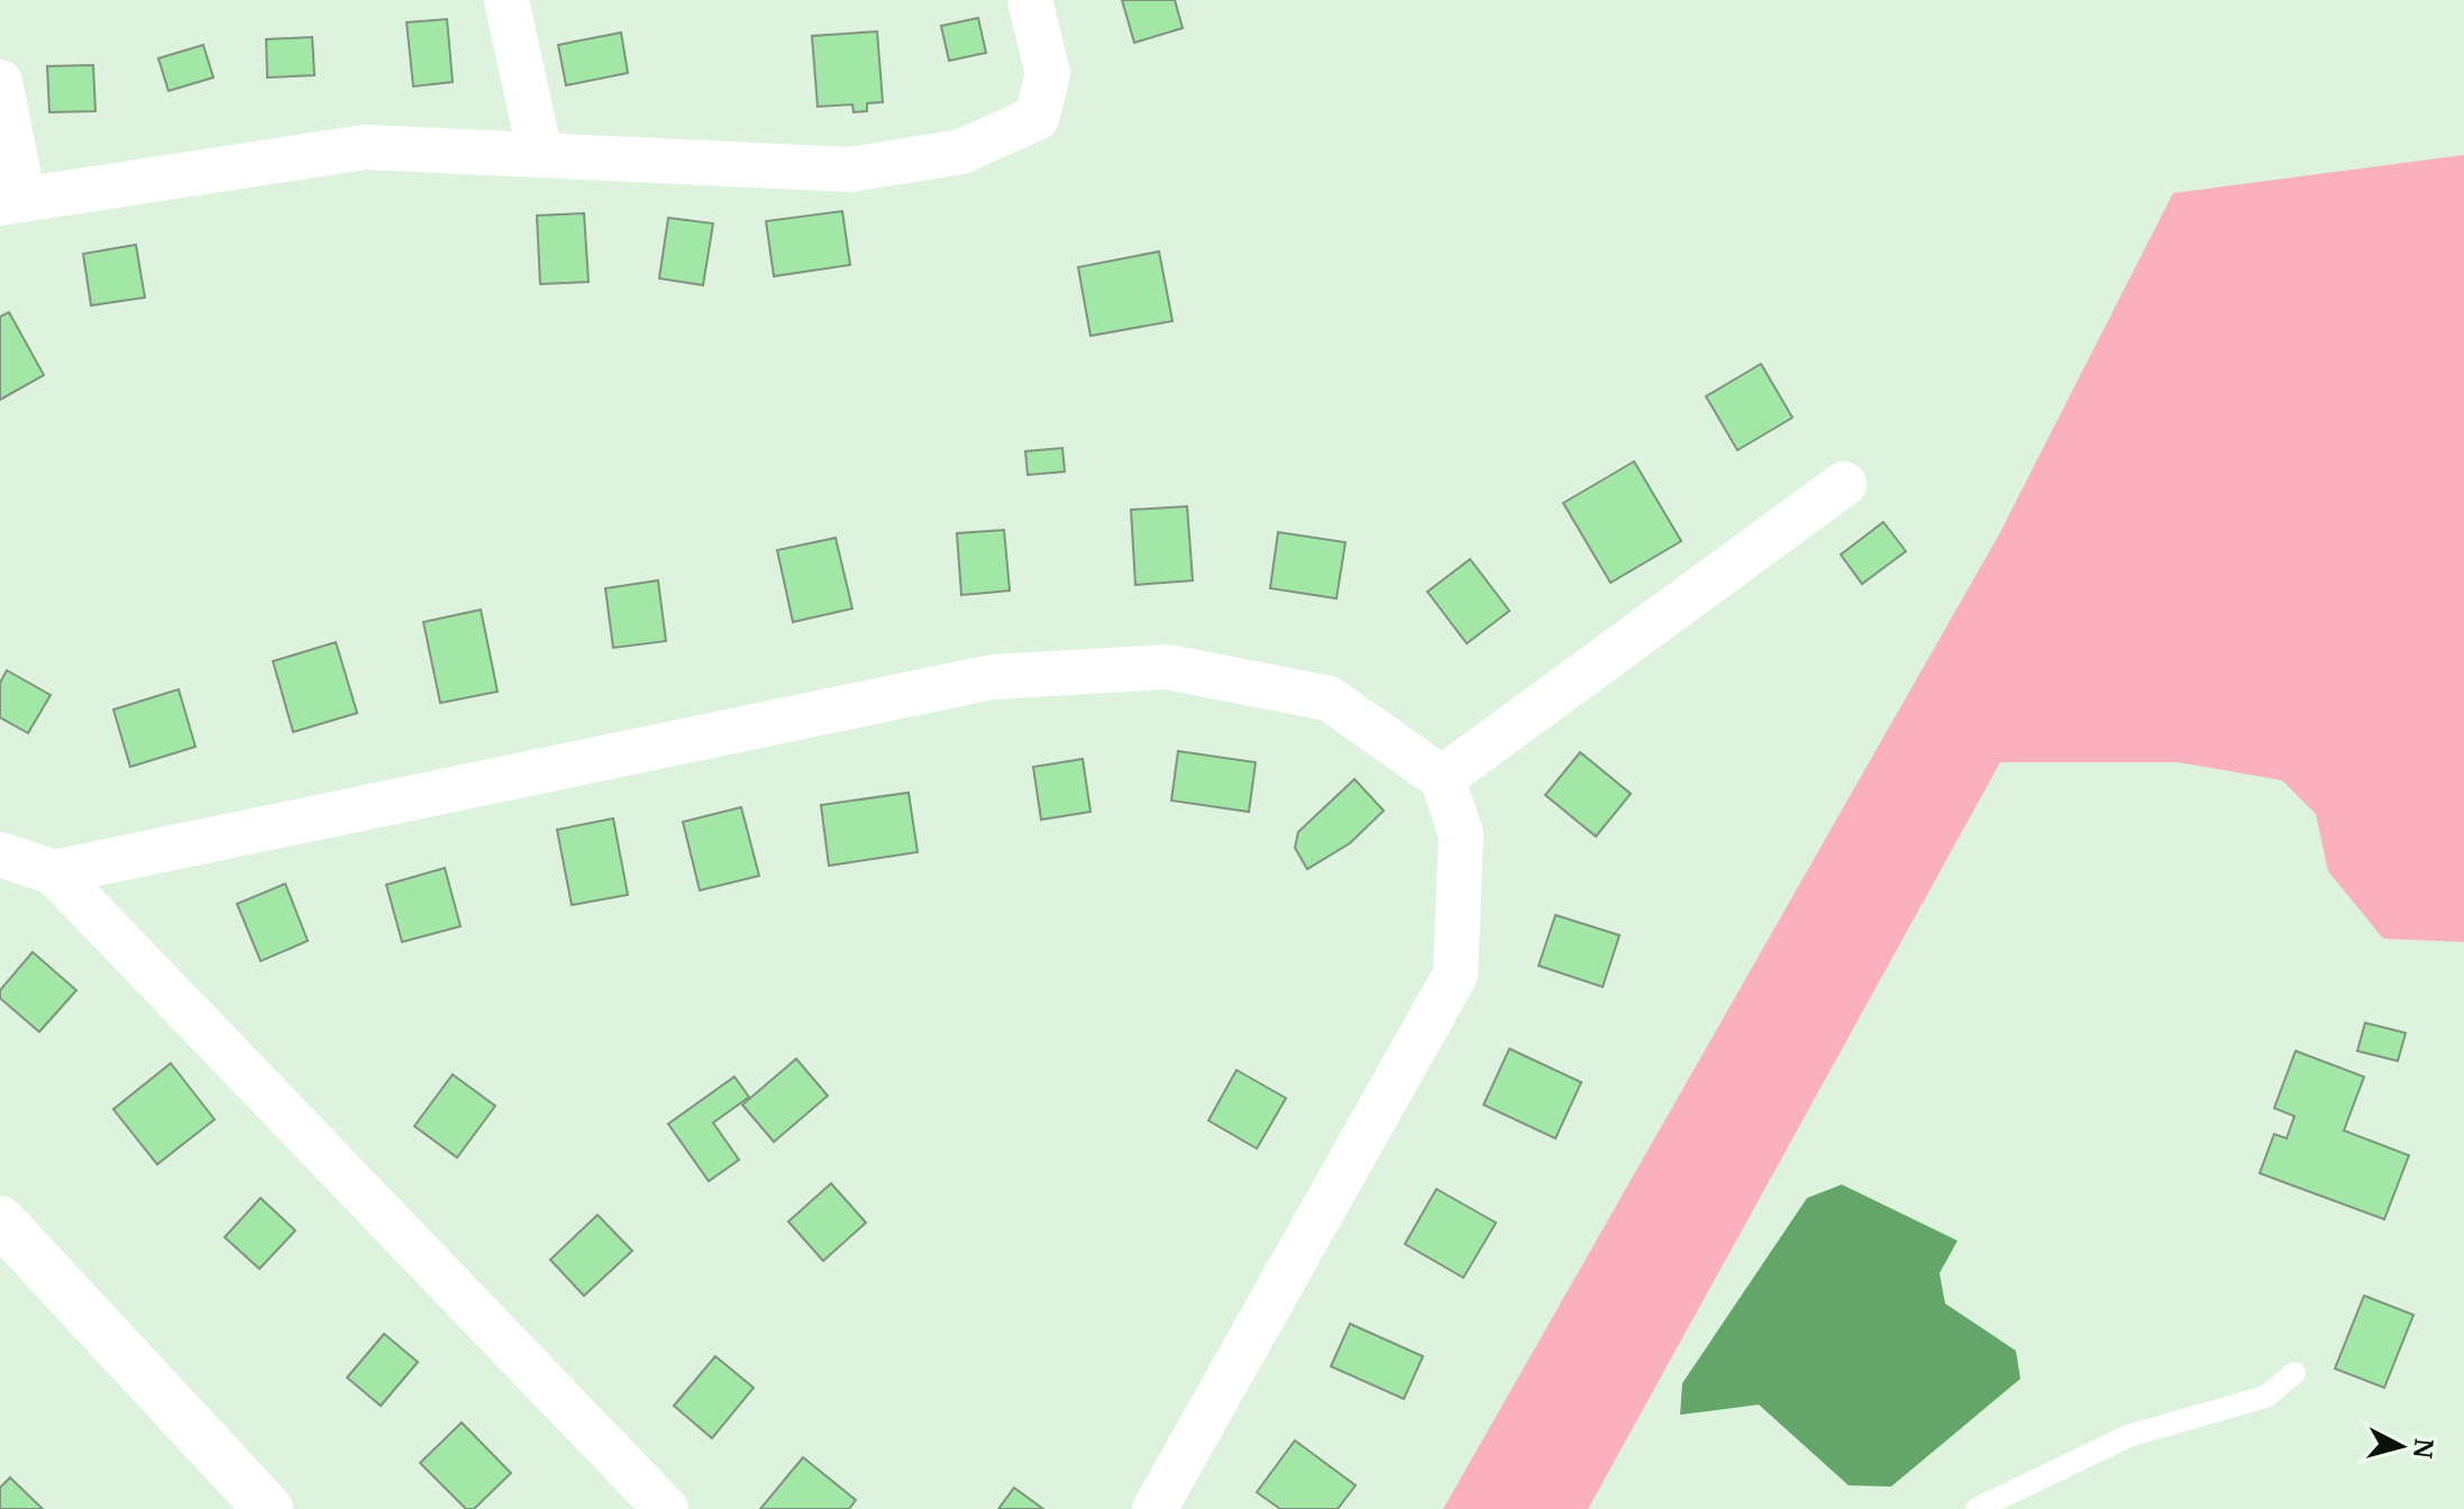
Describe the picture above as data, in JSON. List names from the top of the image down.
{
  "north": "right"
}
